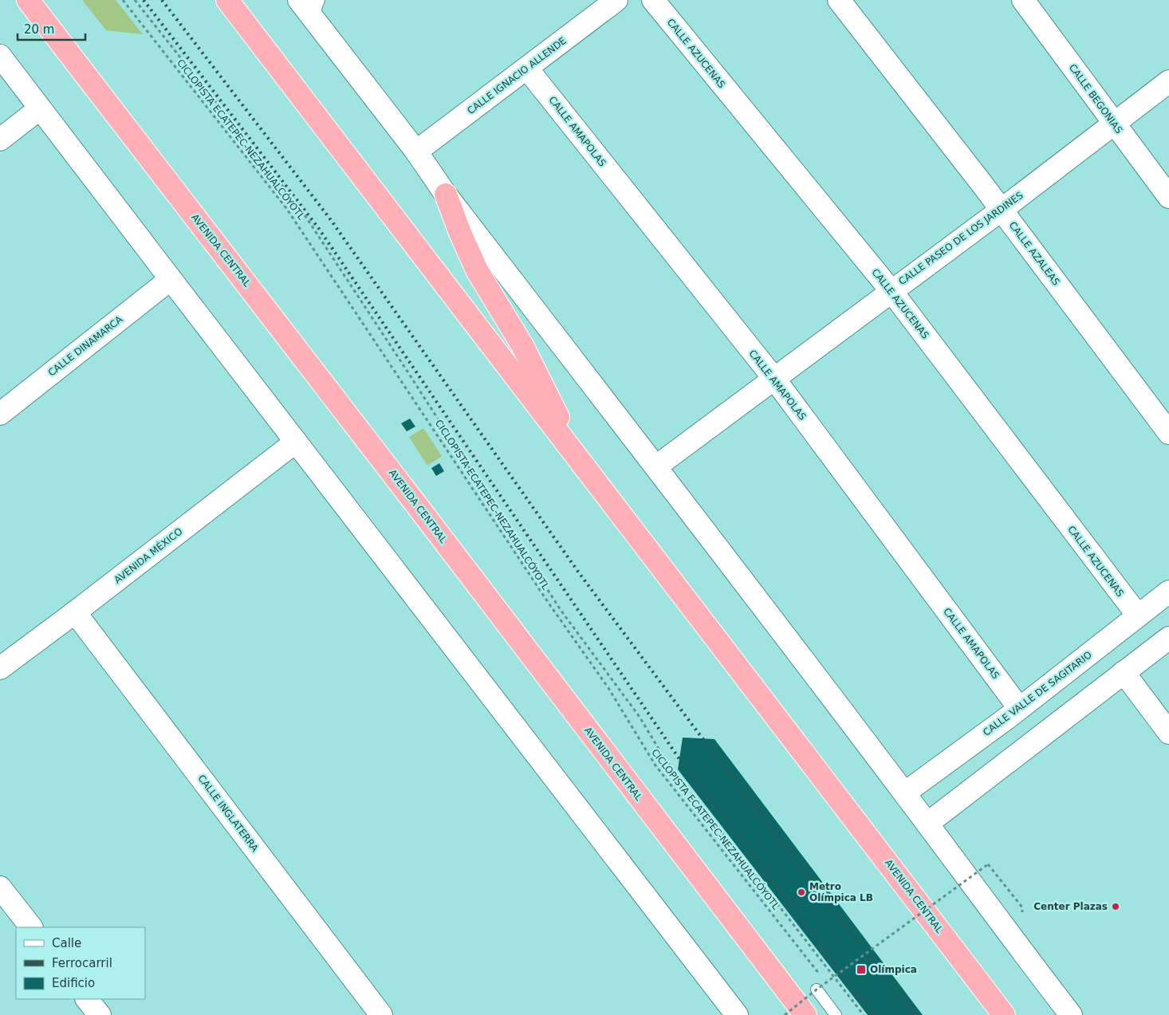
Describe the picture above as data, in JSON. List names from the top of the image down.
{
  "streets": {
    "highway": ["AVENIDA CENTRAL"],
    "street": [
      "CALLE AZUCENAS",
      "CALLE IGNACIO ALLENDE",
      "CALLE BEGONIAS",
      "CALLE AMAPOLAS",
      "CALLE PASEO DE LOS JARDINES",
      "CALLE AZALEAS",
      "CALLE DINAMARCA",
      "AVENIDA MÉXICO",
      "CALLE VALLE DE SAGITARIO",
      "CALLE INGLATERRA"
    ],
    "path": ["CICLOPISTA ECATEPEC-NEZAHUALCÓYOTL"]
  },
  "crossings": [
    ["CALLE AZUCENAS", "CALLE PASEO DE LOS JARDINES"],
    ["CALLE AZUCENAS", "CALLE VALLE DE SAGITARIO"],
    ["CALLE IGNACIO ALLENDE", "CALLE AMAPOLAS"],
    ["CALLE BEGONIAS", "CALLE PASEO DE LOS JARDINES"],
    ["CALLE AMAPOLAS", "CALLE PASEO DE LOS JARDINES"],
    ["CALLE AMAPOLAS", "CALLE VALLE DE SAGITARIO"],
    ["CALLE PASEO DE LOS JARDINES", "CALLE AZALEAS"],
    ["AVENIDA MÉXICO", "CALLE INGLATERRA"]
  ],
  "places": {
    "other": ["Metro Olímpica LB", "Center Plazas"],
    "transit": ["Olímpica"]
  },
  "legend": ["Calle", "Ferrocarril", "Edificio"],
  "scale_bar": "20 m"
}
